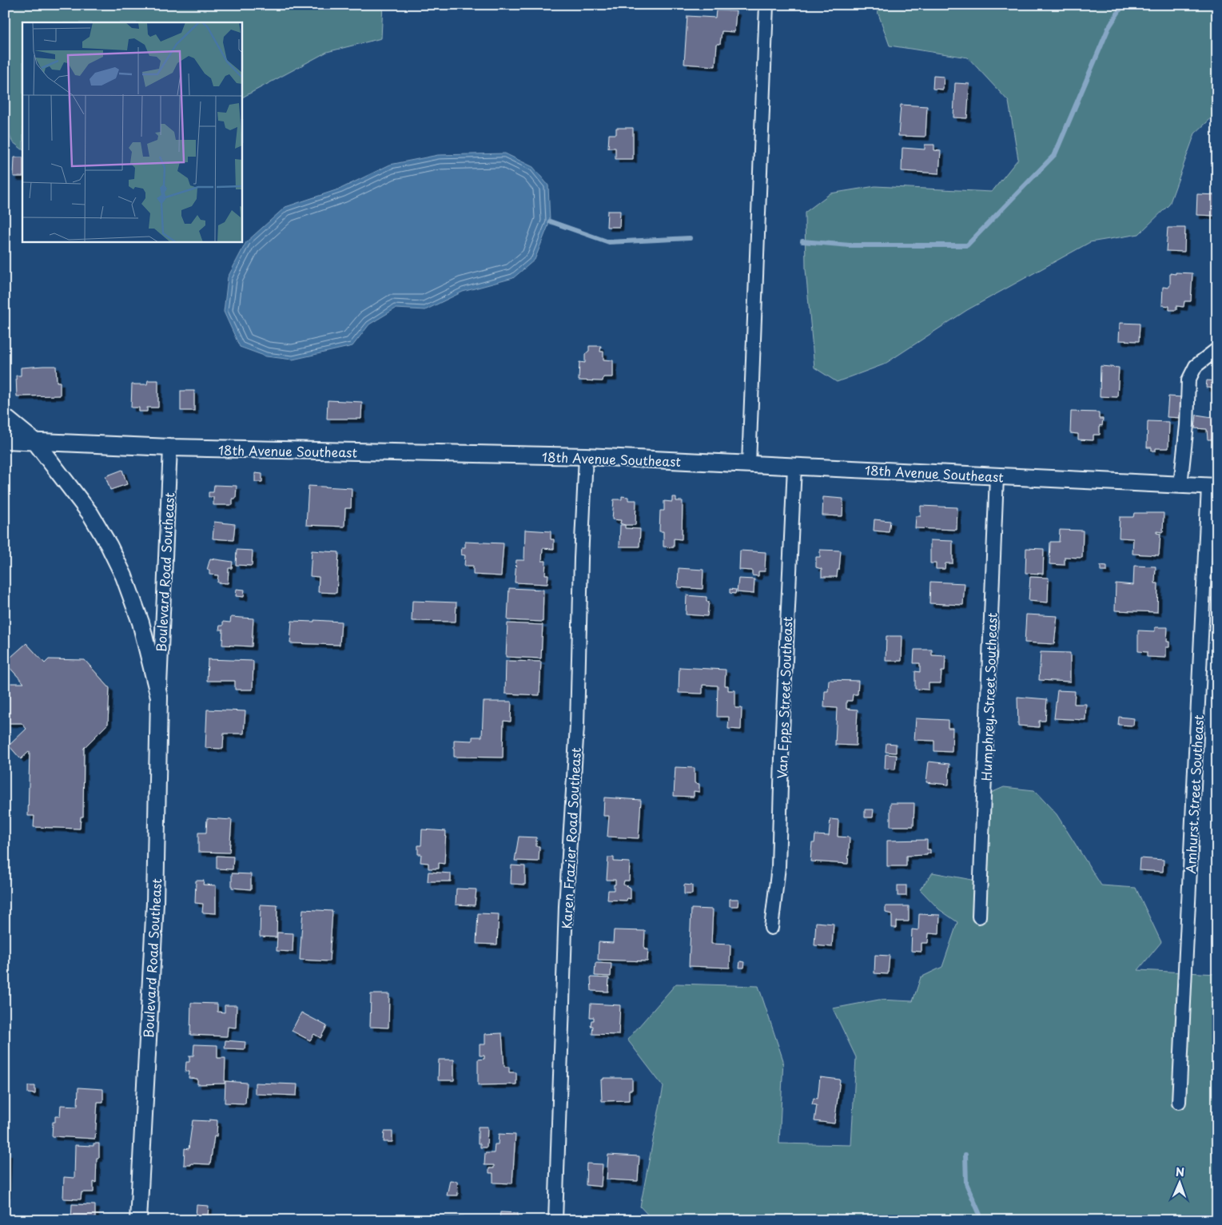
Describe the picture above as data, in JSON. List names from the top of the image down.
{
  "streets": {
    "street": [
      "18th Avenue Southeast",
      "Boulevard Road Southeast",
      "Humphrey Street Southeast",
      "Van Epps Street Southeast",
      "Amhurst Street Southeast",
      "Karen Frazier Road Southeast"
    ]
  },
  "crossings": [
    ["18th Avenue Southeast", "Boulevard Road Southeast"],
    ["18th Avenue Southeast", "Humphrey Street Southeast"],
    ["18th Avenue Southeast", "Van Epps Street Southeast"],
    ["18th Avenue Southeast", "Amhurst Street Southeast"],
    ["18th Avenue Southeast", "Karen Frazier Road Southeast"]
  ],
  "north": "top"
}
